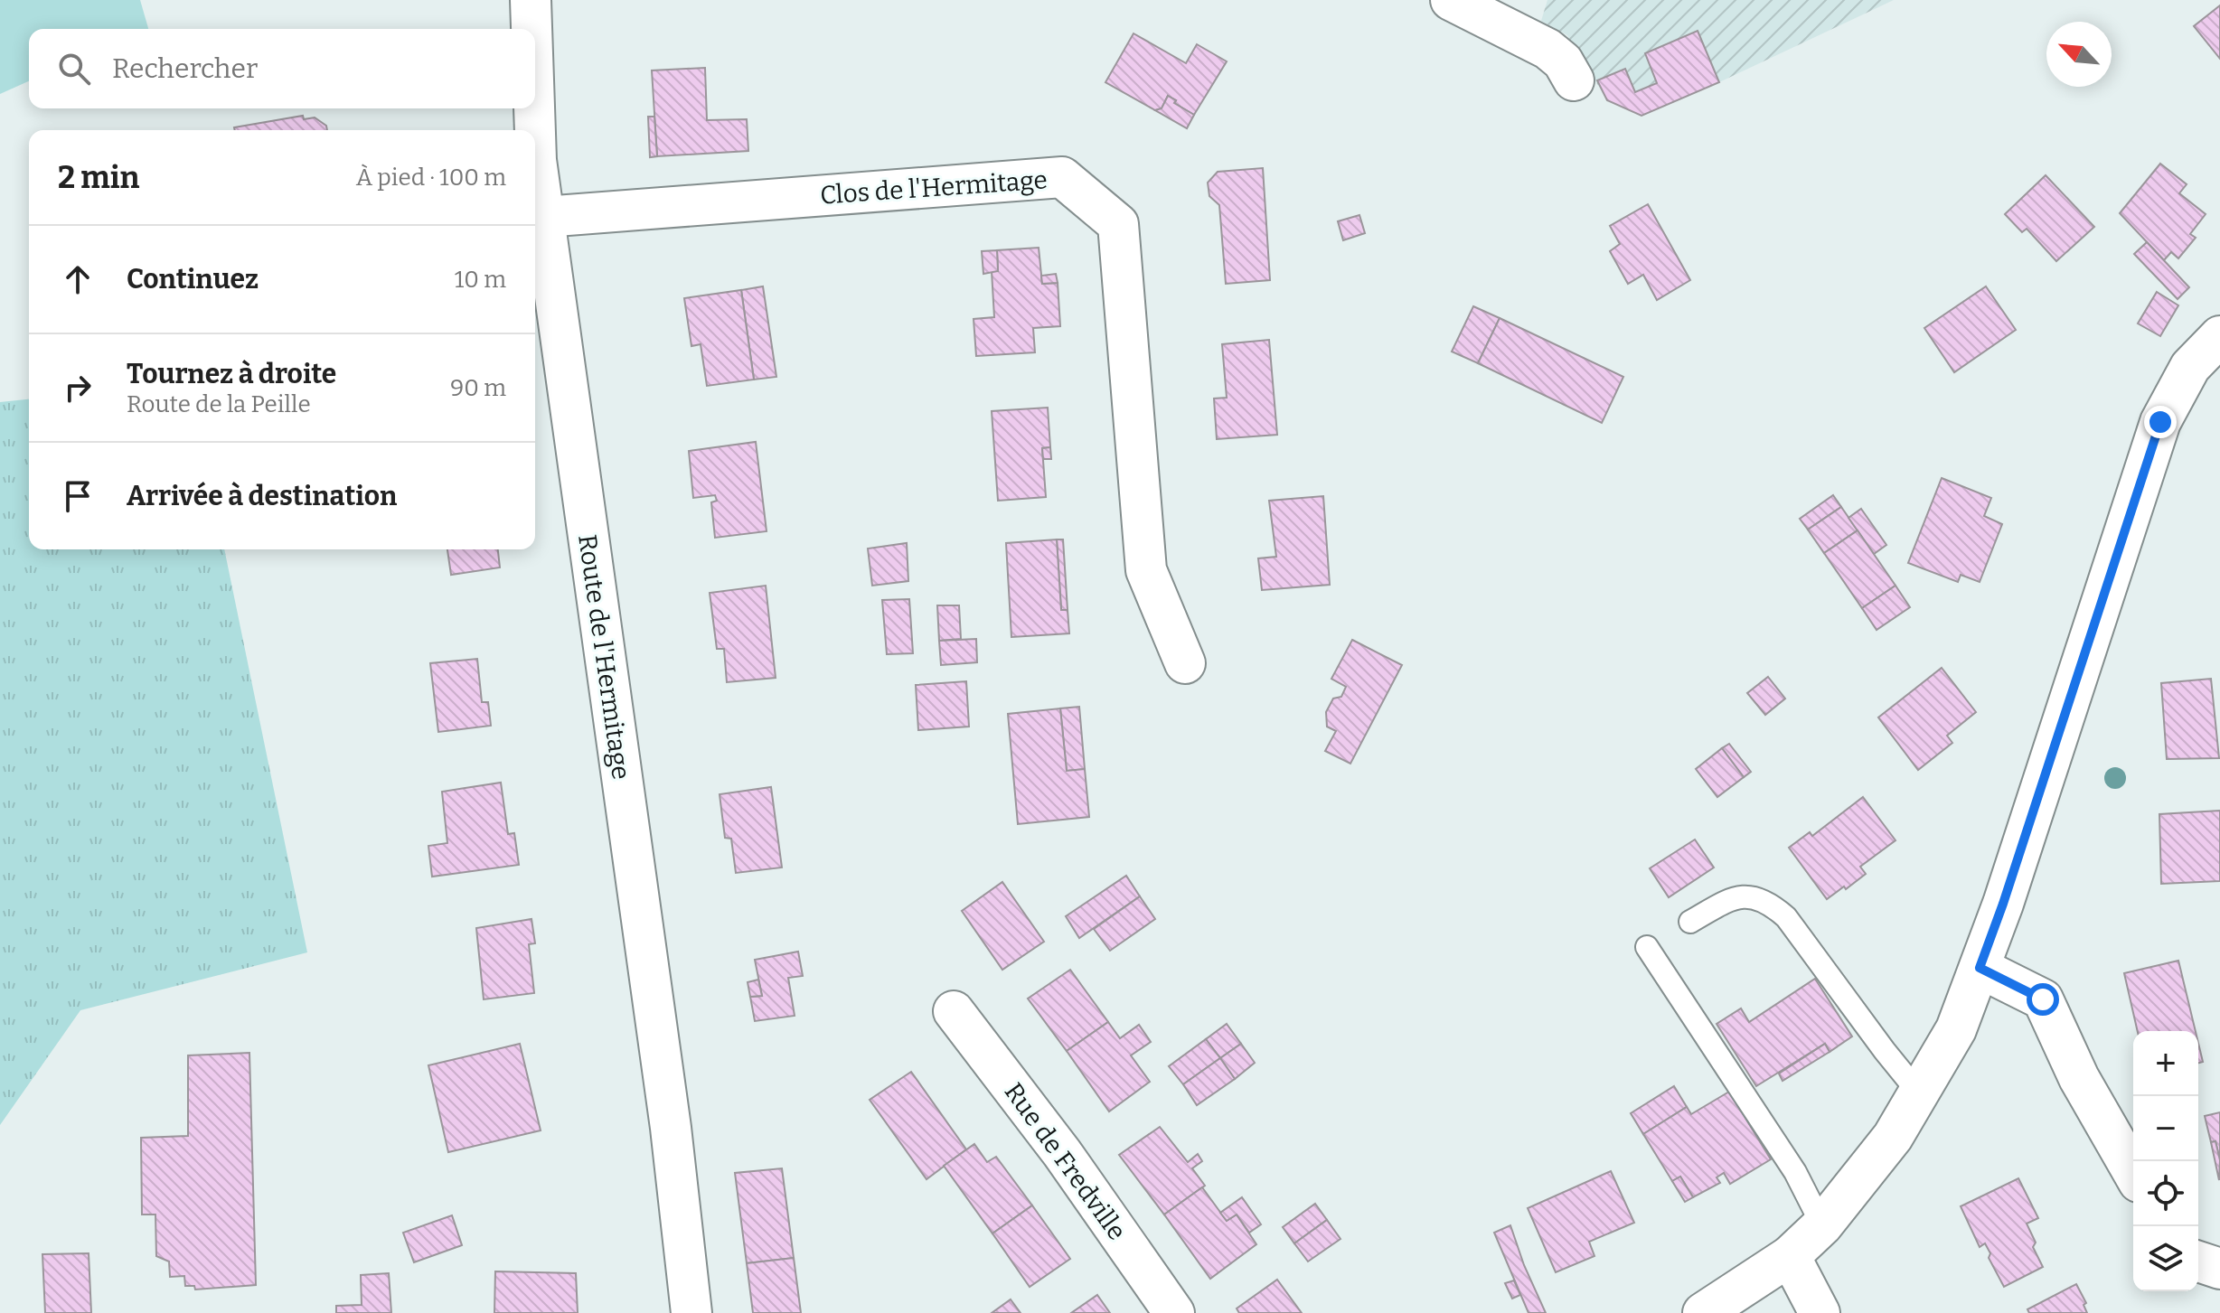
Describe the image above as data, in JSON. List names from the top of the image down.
{
  "streets": {
    "street": ["Clos de l'Hermitage", "Route de l'Hermitage", "Rue de Fredville"]
  },
  "crossings": [
    ["Clos de l'Hermitage", "Route de l'Hermitage"]
  ],
  "north": "top left",
  "page": {
    "search": "Rechercher",
    "heading": ["2 min", "À pied · 100 m"],
    "list": [
      ["Continuez", "10 m"],
      ["Tournez à droite", "Route de la Peille", "90 m"],
      "Arrivée à destination"
    ],
    "map_buttons": ["+", "−"]
  }
}
